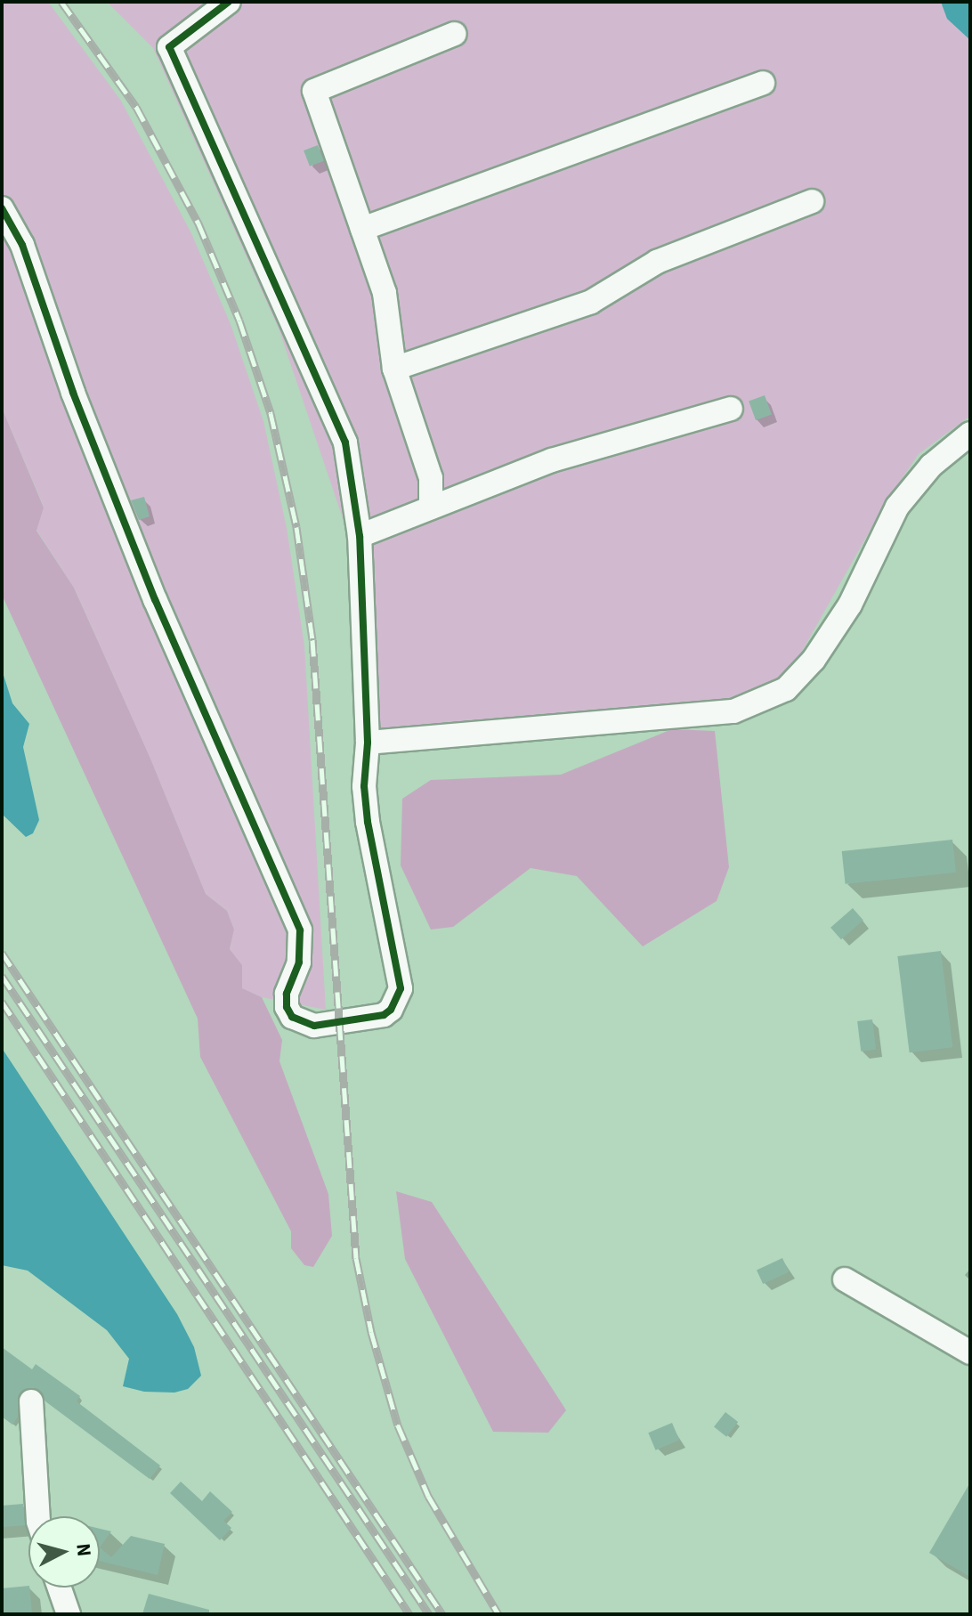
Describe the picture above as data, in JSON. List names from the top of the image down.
{
  "north": "right"
}
